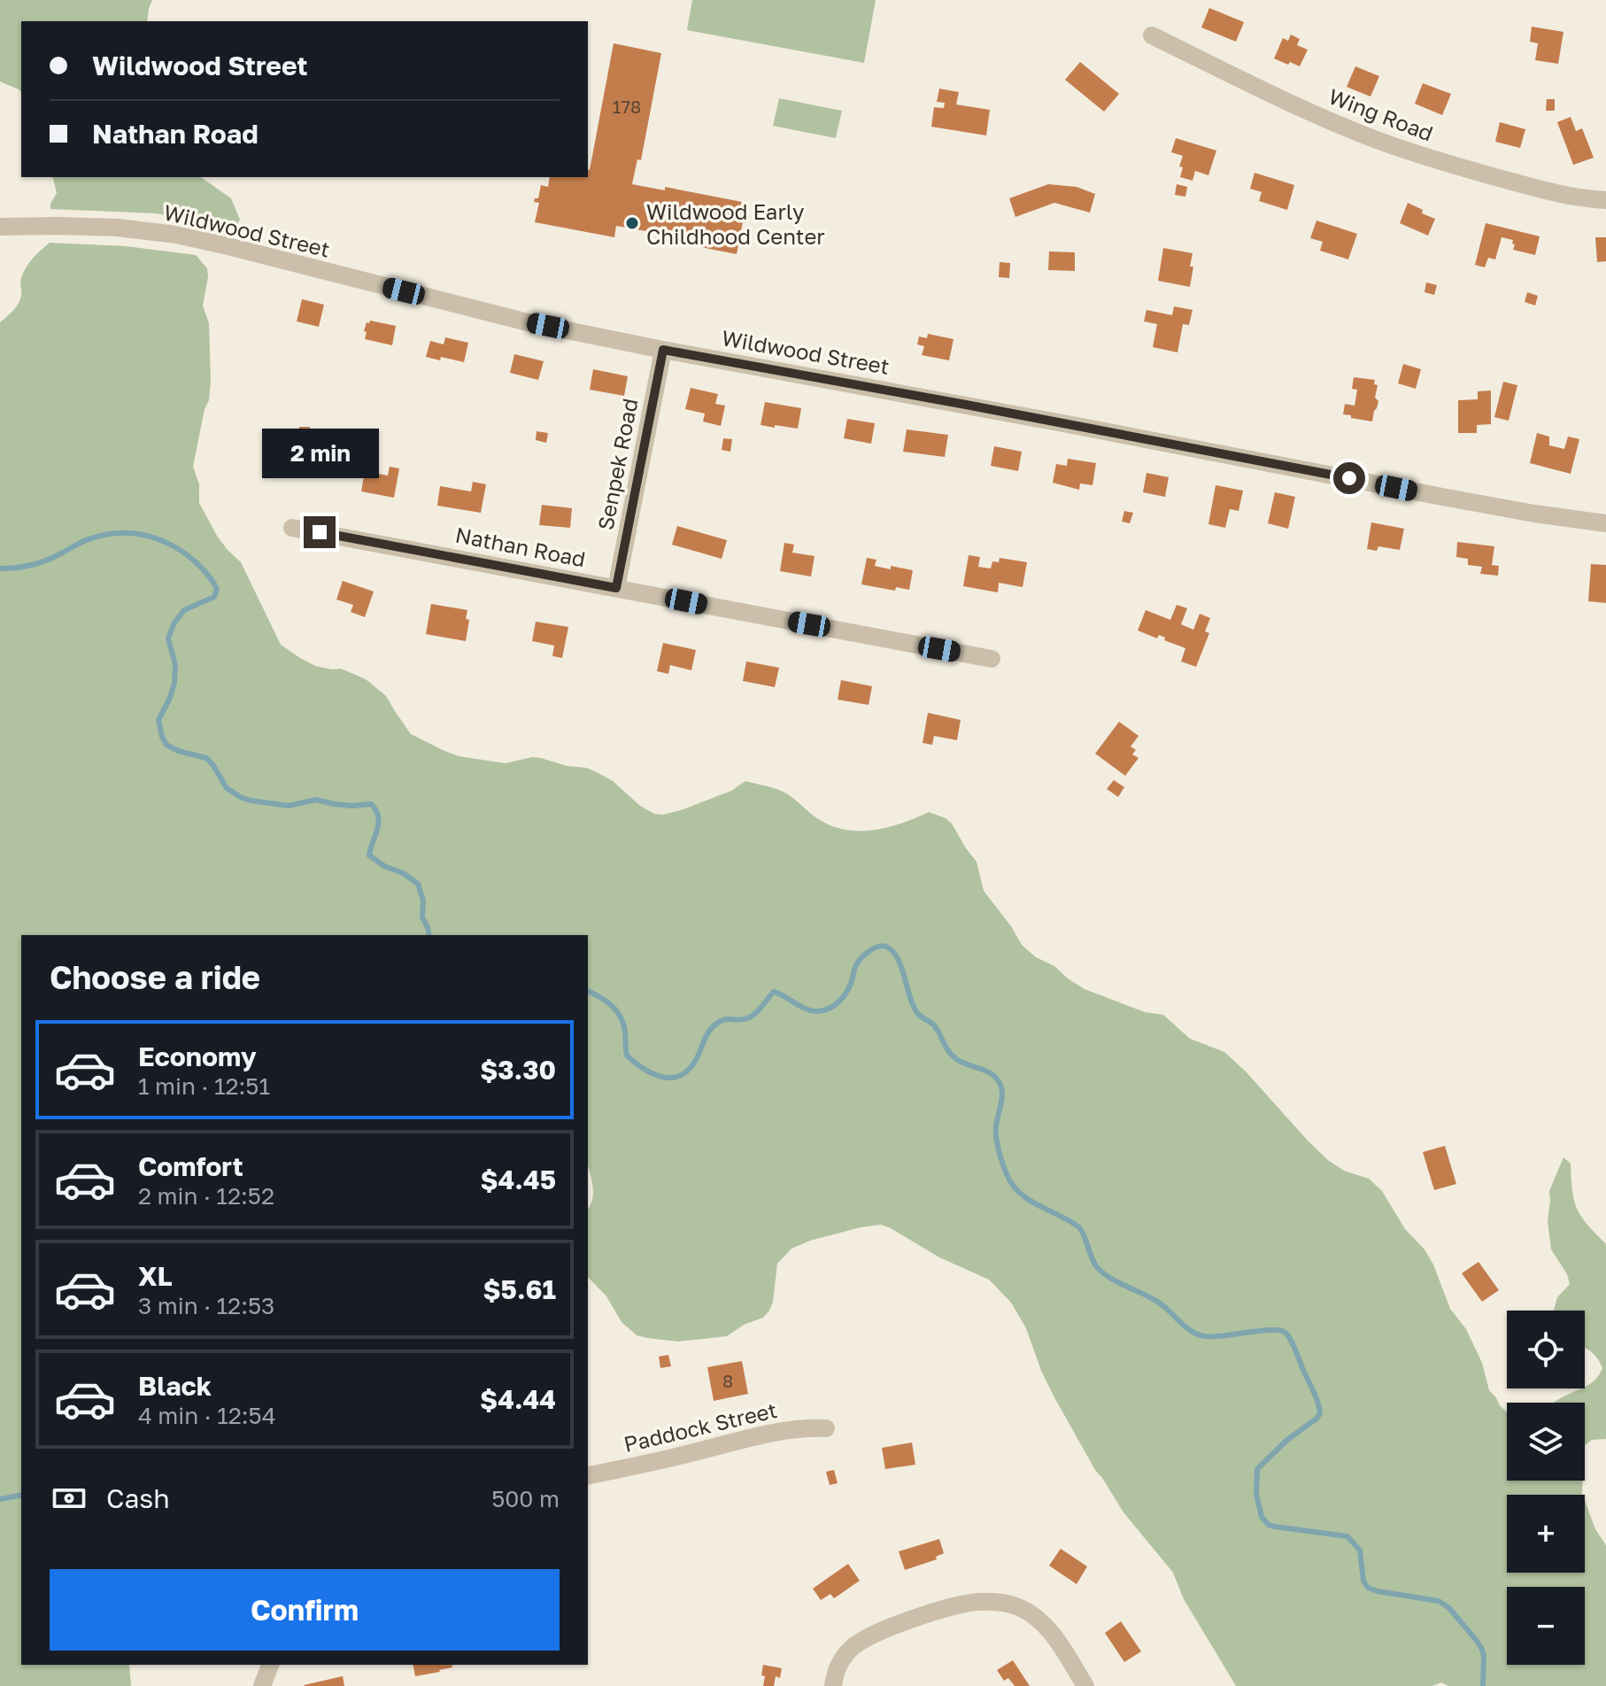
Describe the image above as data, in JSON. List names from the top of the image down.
{
  "streets": {
    "street": [
      "Wing Road",
      "Wildwood Street",
      "Senpek Road",
      "Nathan Road",
      "Paddock Street"
    ]
  },
  "crossings": [
    ["Wildwood Street", "Senpek Road"],
    ["Senpek Road", "Nathan Road"]
  ],
  "places": ["Wildwood Early Childhood Center"],
  "house_numbers": ["178", "8"],
  "page": {
    "banner": ["Wildwood Street", "Nathan Road"],
    "bubble": "2 min",
    "heading": "Choose a ride",
    "list": [
      {
        "name": "Economy",
        "note": "1 min · 12:51",
        "value": "$3.30"
      },
      {
        "name": "Comfort",
        "note": "2 min · 12:52",
        "value": "$4.45"
      },
      {
        "name": "XL",
        "note": "3 min · 12:53",
        "value": "$5.61"
      },
      {
        "name": "Black",
        "note": "4 min · 12:54",
        "value": "$4.44"
      }
    ],
    "map_buttons": ["+", "−"],
    "pay": ["Cash", "500 m"],
    "buttons": "Confirm"
  }
}
